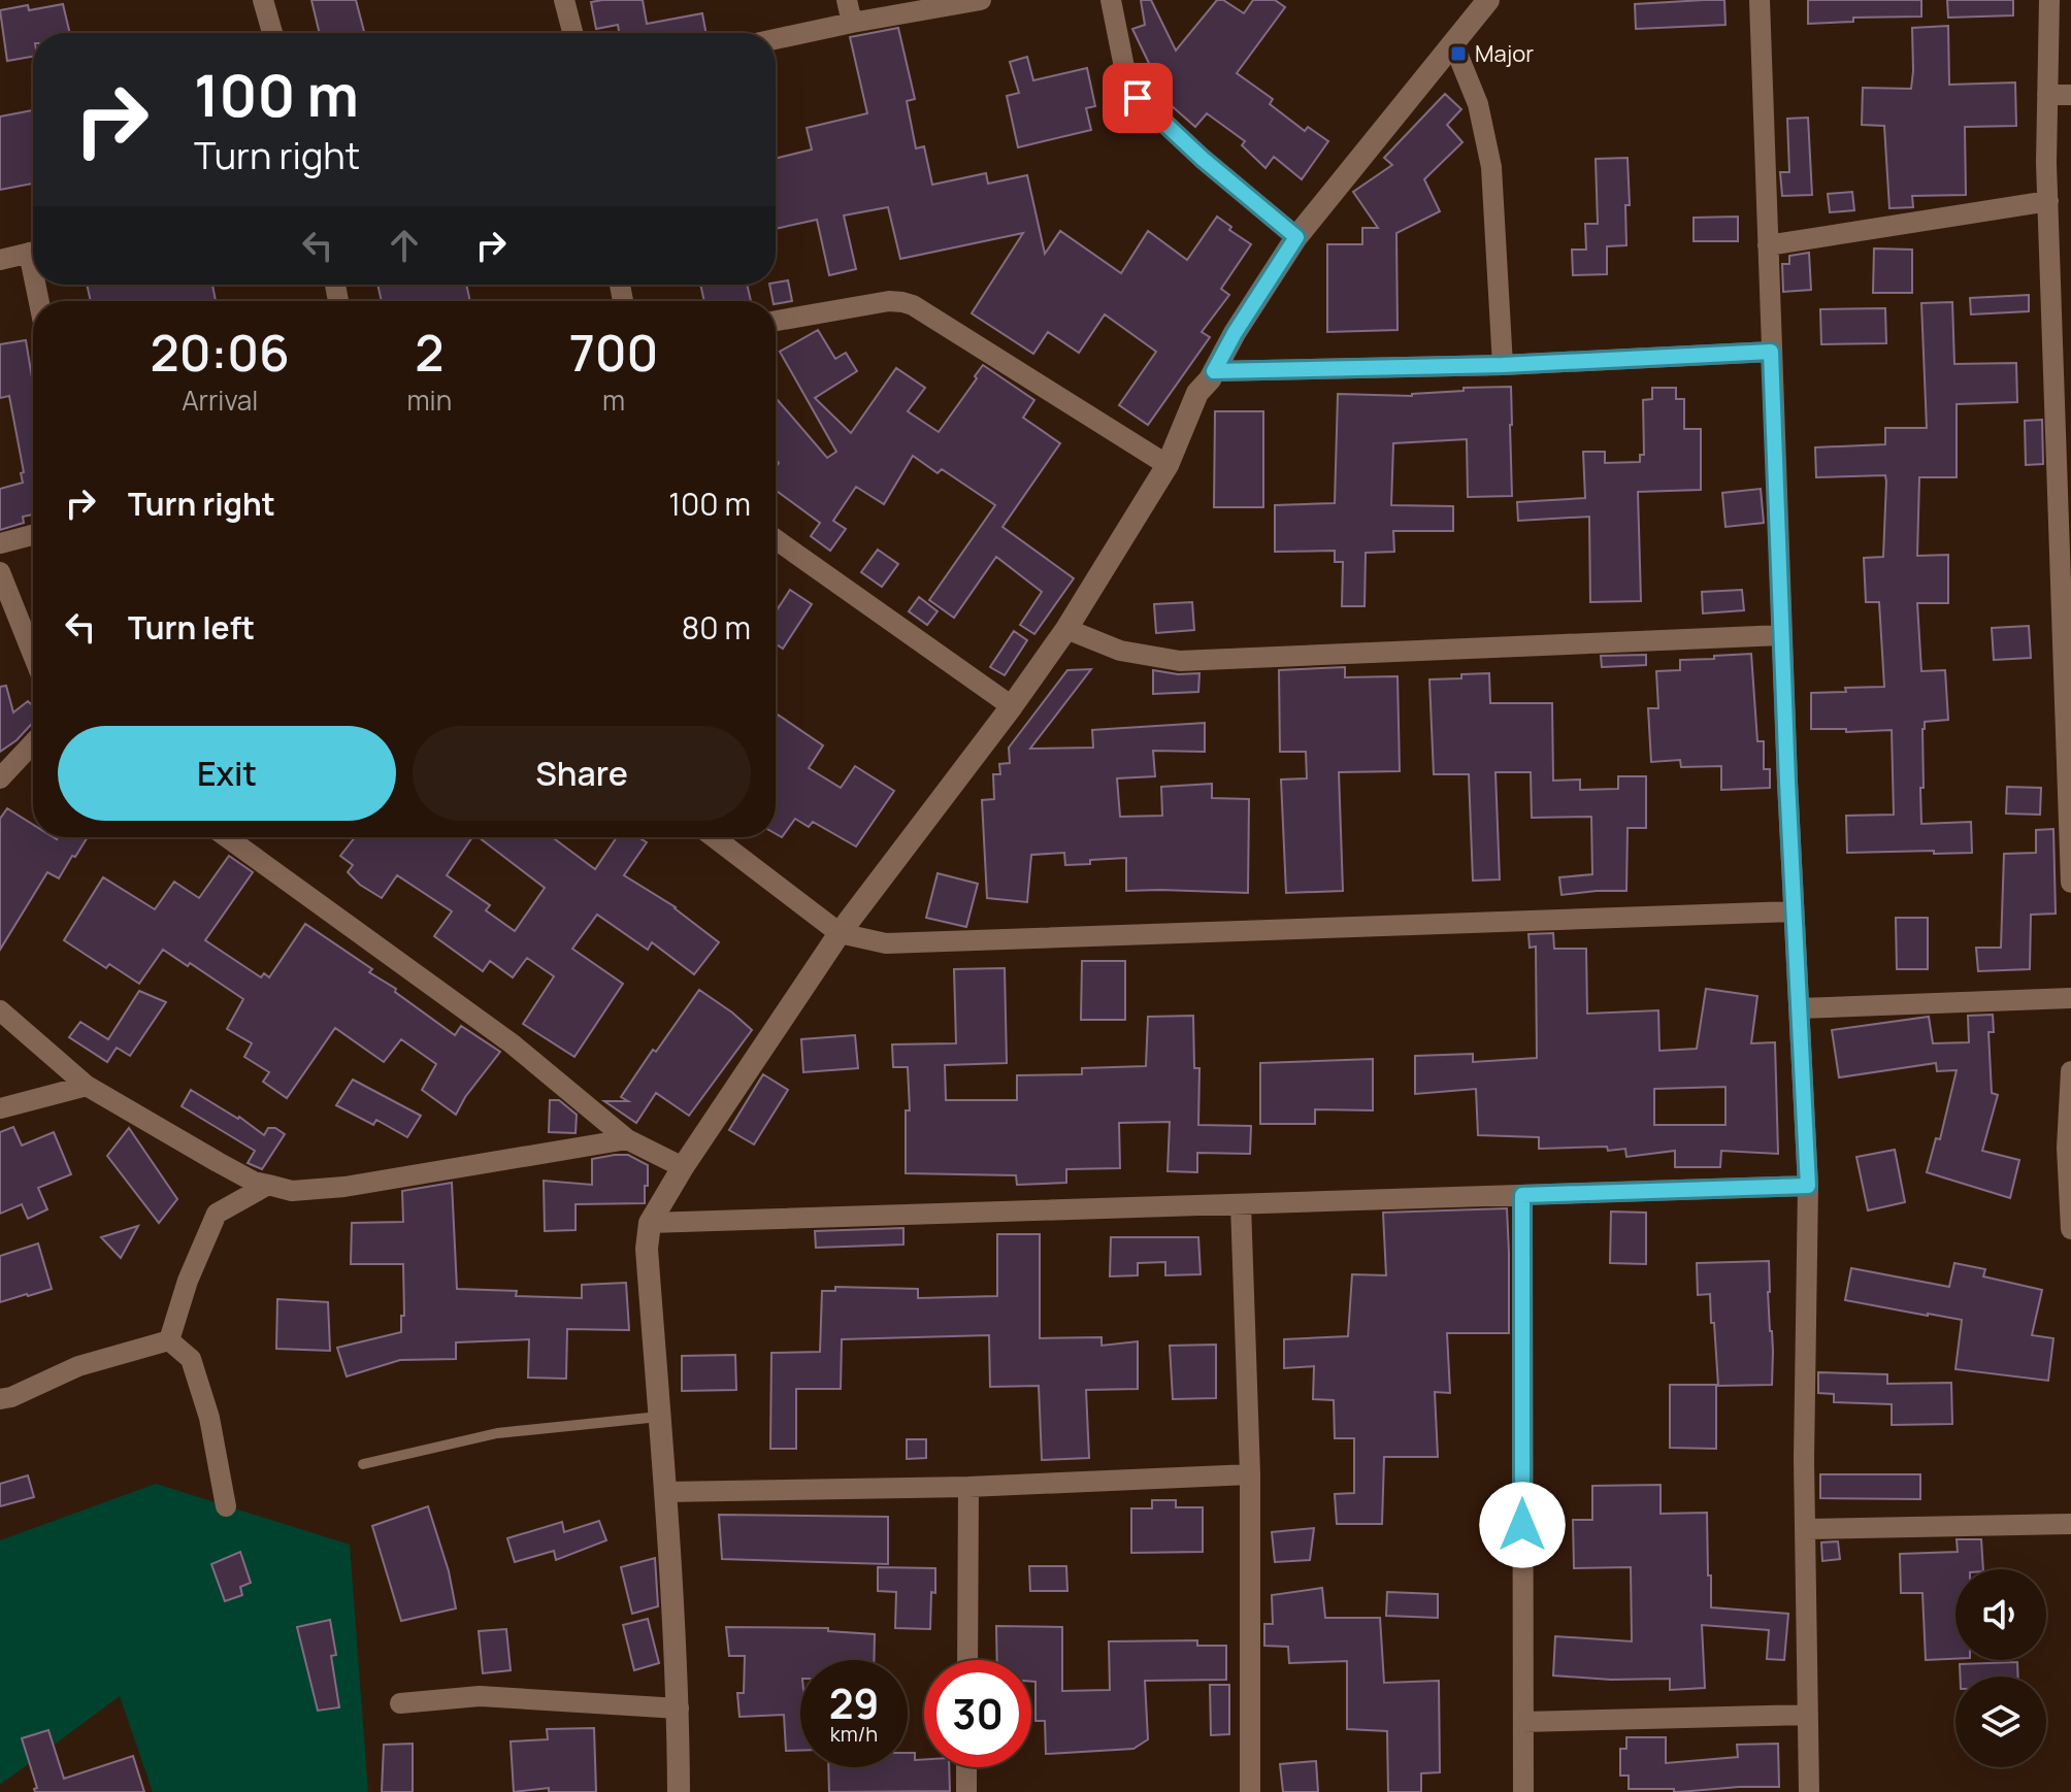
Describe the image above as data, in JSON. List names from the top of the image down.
{
  "places": {
    "transit": ["Major"]
  },
  "page": {
    "turn": ["100 m", "Turn right"],
    "eta": [
      "20:06",
      "Arrival",
      "2",
      "min",
      "700",
      "m"
    ],
    "list": [
      {
        "name": "Turn right",
        "value": "100 m"
      },
      {
        "name": "Turn left",
        "value": "80 m"
      }
    ],
    "buttons": ["Exit", "Share"],
    "speed": "29 km/h",
    "limit": "30"
  }
}
